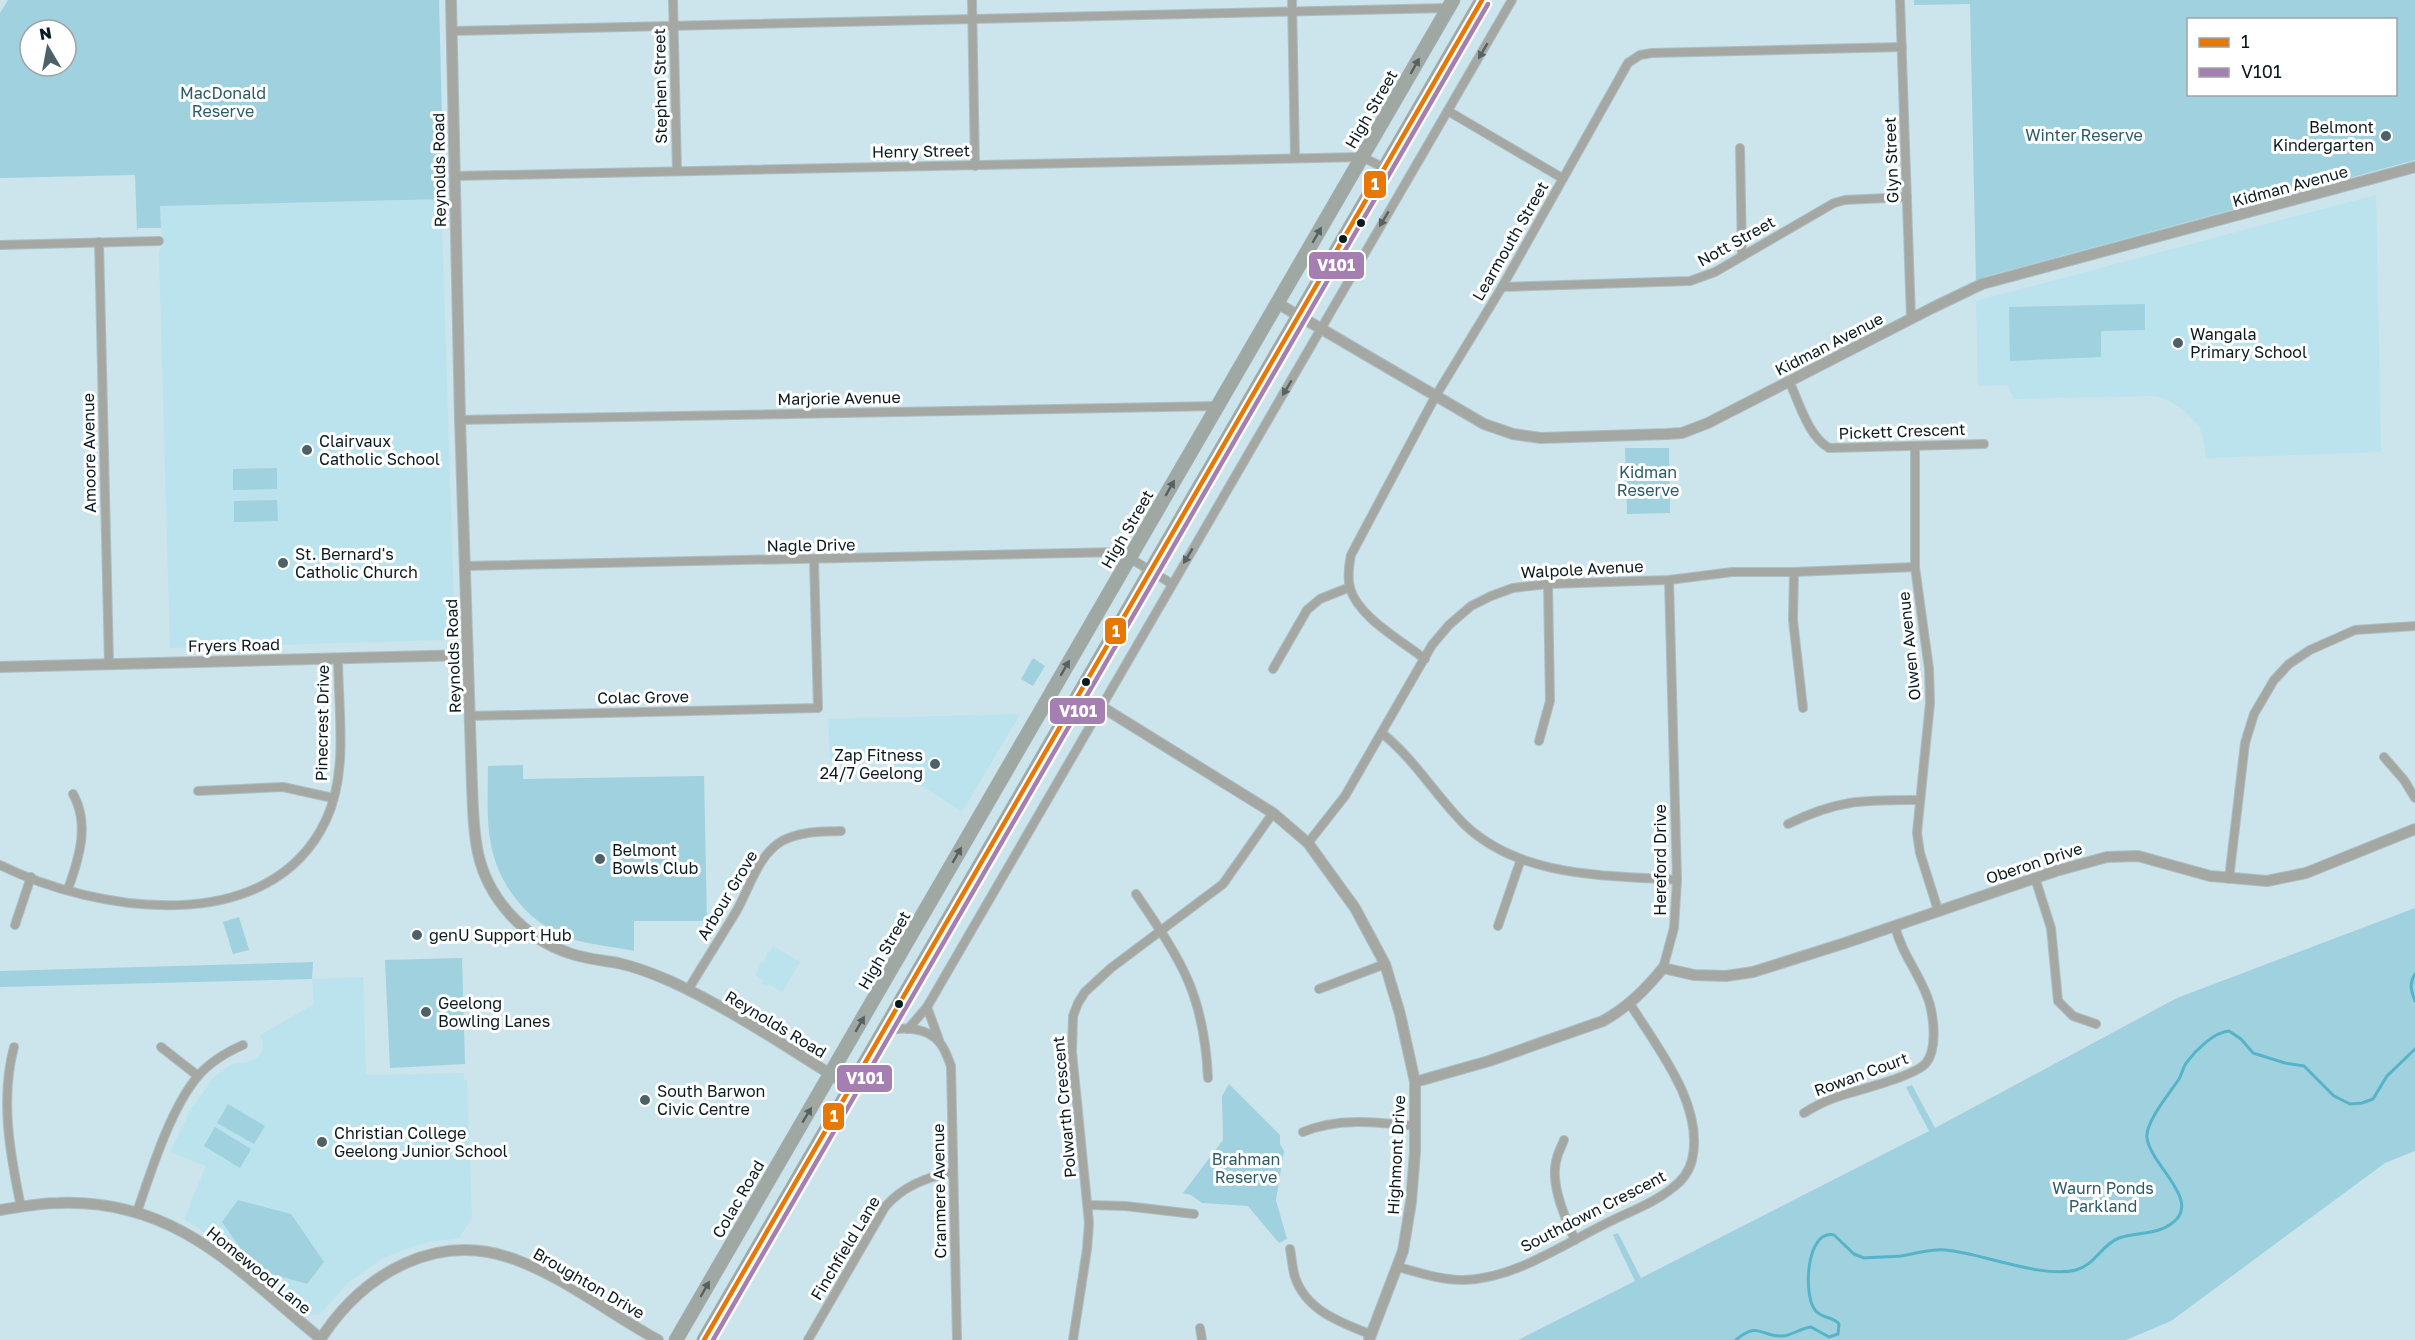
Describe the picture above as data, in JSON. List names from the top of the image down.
{
  "streets": {
    "highway": ["High Street", "Colac Road"],
    "street": [
      "Stephen Street",
      "Henry Street",
      "Glyn Street",
      "Reynolds Road",
      "Kidman Avenue",
      "Learmouth Street",
      "Nott Street",
      "Marjorie Avenue",
      "Pickett Crescent",
      "Amoore Avenue",
      "Nagle Drive",
      "Walpole Avenue",
      "Fryers Road",
      "Olwen Avenue",
      "Colac Grove",
      "Pinecrest Drive",
      "Hereford Drive",
      "Oberon Drive",
      "Arbour Grove",
      "Rowan Court",
      "Polwarth Crescent",
      "Highmont Drive",
      "Cranmere Avenue",
      "Southdown Crescent",
      "Finchfield Lane",
      "Homewood Lane",
      "Broughton Drive"
    ]
  },
  "crossings": [
    ["Stephen Street", "Henry Street"],
    ["High Street", "Henry Street"],
    ["High Street", "Reynolds Road"],
    ["High Street", "Kidman Avenue"],
    ["High Street", "Marjorie Avenue"],
    ["High Street", "Nagle Drive"],
    ["High Street", "Colac Road"],
    ["Henry Street", "Reynolds Road"],
    ["Glyn Street", "Kidman Avenue"],
    ["Glyn Street", "Learmouth Street"],
    ["Glyn Street", "Nott Street"],
    ["Reynolds Road", "Marjorie Avenue"],
    ["Reynolds Road", "Nagle Drive"],
    ["Reynolds Road", "Fryers Road"],
    ["Reynolds Road", "Colac Grove"],
    ["Reynolds Road", "Arbour Grove"],
    ["Reynolds Road", "Colac Road"],
    ["Kidman Avenue", "Learmouth Street"],
    ["Kidman Avenue", "Pickett Crescent"],
    ["Learmouth Street", "Nott Street"],
    ["Pickett Crescent", "Olwen Avenue"],
    ["Amoore Avenue", "Fryers Road"],
    ["Nagle Drive", "Colac Grove"],
    ["Walpole Avenue", "Olwen Avenue"],
    ["Walpole Avenue", "Hereford Drive"],
    ["Walpole Avenue", "Highmont Drive"],
    ["Fryers Road", "Pinecrest Drive"],
    ["Olwen Avenue", "Oberon Drive"],
    ["Hereford Drive", "Oberon Drive"],
    ["Hereford Drive", "Highmont Drive"],
    ["Hereford Drive", "Southdown Crescent"],
    ["Oberon Drive", "Rowan Court"],
    ["Polwarth Crescent", "Highmont Drive"],
    ["Highmont Drive", "Southdown Crescent"],
    ["Cranmere Avenue", "Finchfield Lane"],
    ["Homewood Lane", "Broughton Drive"]
  ],
  "parks": [
    "MacDonald Reserve",
    "Winter Reserve",
    "Kidman Reserve",
    "Brahman Reserve",
    "Waurn Ponds Parkland"
  ],
  "places": [
    "Belmont Kindergarten",
    "Wangala Primary School",
    "Clairvaux Catholic School",
    "St. Bernard's Catholic Church",
    "Zap Fitness 24/7 Geelong",
    "Belmont Bowls Club",
    "genU Support Hub",
    "Geelong Bowling Lanes",
    "South Barwon Civic Centre",
    "Christian College Geelong Junior School"
  ],
  "lines": ["transit line 1", "transit line V101"],
  "legend": ["1", "V101"],
  "north": "top"
}
